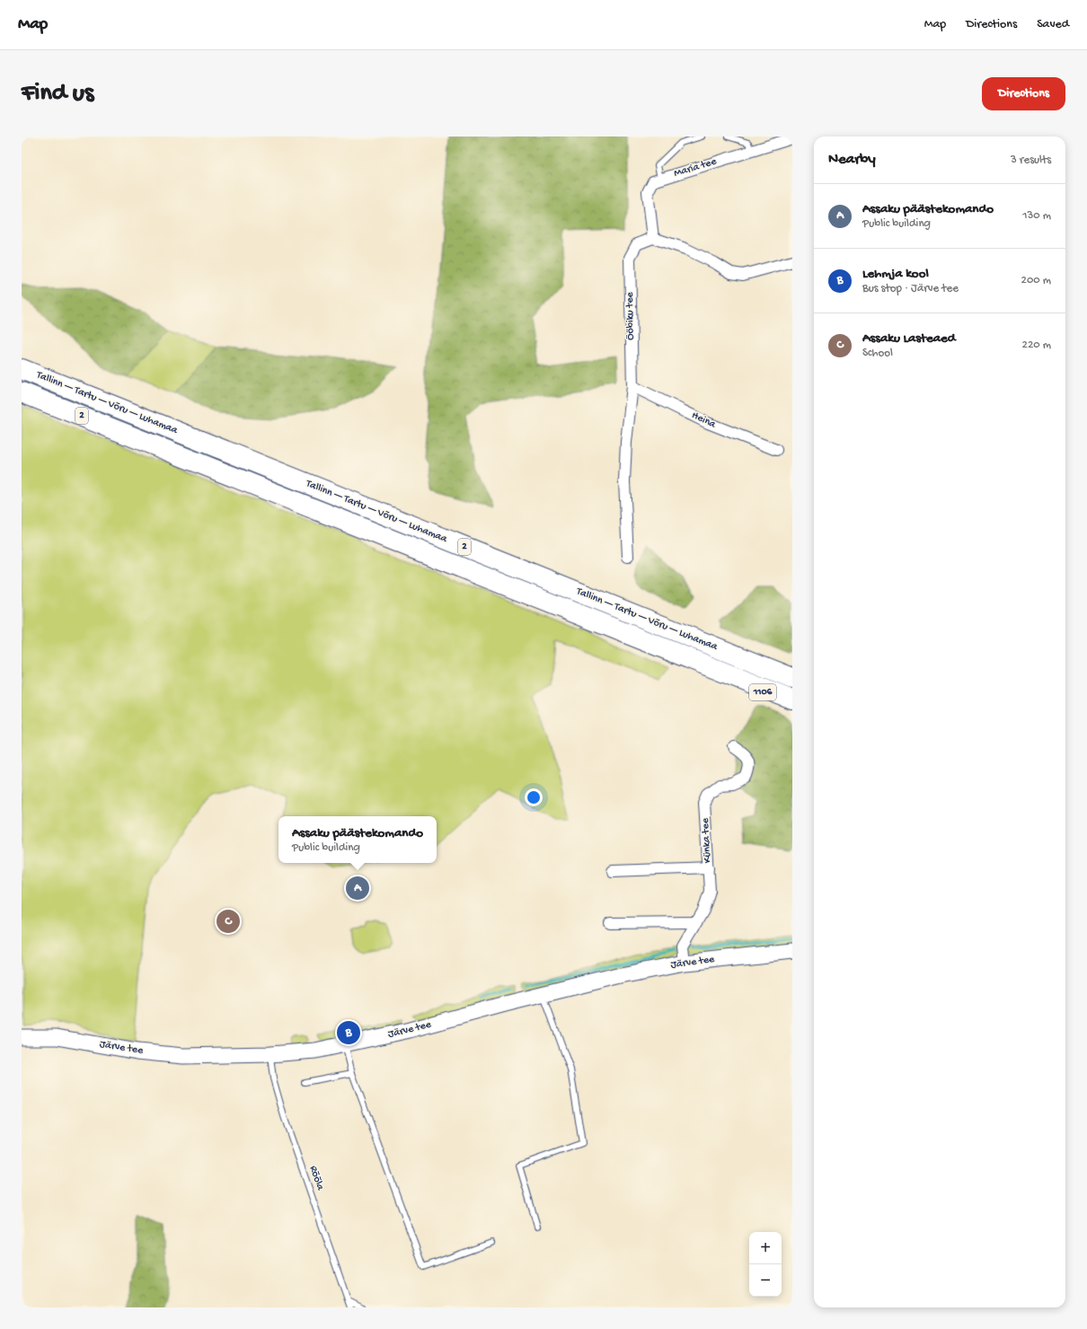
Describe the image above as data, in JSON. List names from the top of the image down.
{
  "streets": {
    "highway": ["Tallinn — Tartu — Võru — Luhamaa", "2", "1106"],
    "street": [
      "Maria tee",
      "Ööbiku tee",
      "Heina",
      "Künka tee",
      "Järve tee"
    ],
    "lane": ["Rõõla"]
  },
  "crossings": [
    ["Maria tee", "Ööbiku tee"],
    ["Ööbiku tee", "Heina"],
    ["Tallinn — Tartu — Võru — Luhamaa", "1106"],
    ["Künka tee", "Järve tee"],
    ["Järve tee", "Rõõla"]
  ],
  "page": {
    "header": "Map",
    "nav": ["Map", "Directions", "Saved"],
    "buttons": "Directions",
    "title": "Find us",
    "heading": ["Nearby", "3 results"],
    "list": [
      {
        "mark": "A",
        "name": "Assaku päästekomando",
        "note": "Public building",
        "value": "130 m"
      },
      {
        "mark": "B",
        "name": "Lehmja kool",
        "note": "Bus stop · Järve tee",
        "value": "200 m"
      },
      {
        "mark": "C",
        "name": "Assaku Lasteaed",
        "note": "School",
        "value": "220 m"
      }
    ],
    "popup": ["Assaku päästekomando", "Public building"],
    "pins": ["A", "C", "B"],
    "map_buttons": ["+", "−"]
  }
}
